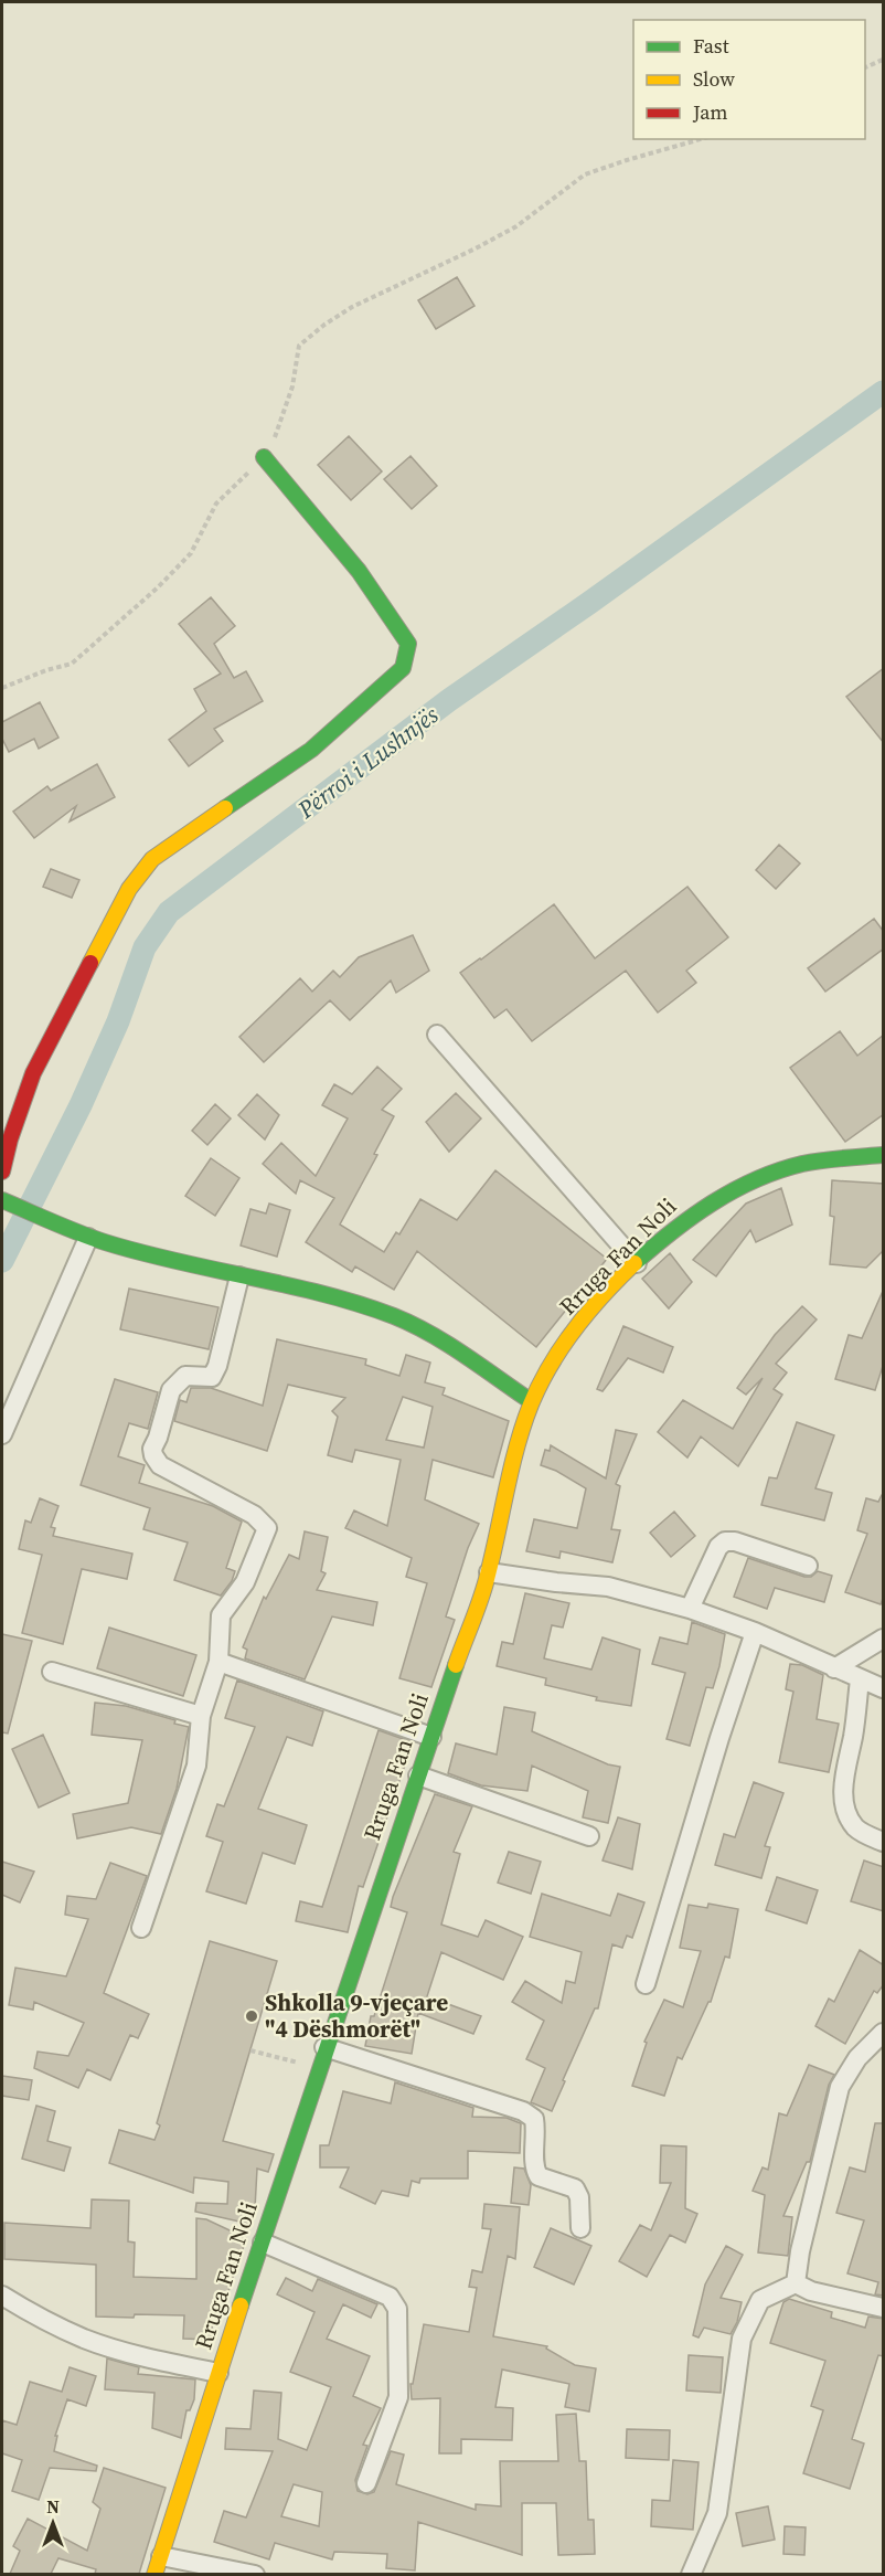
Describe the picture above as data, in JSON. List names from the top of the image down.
{
  "streets": {
    "main road": ["Rruga Fan Noli"]
  },
  "water": ["Përroi i Lushnjës"],
  "places": ["Shkolla 9-vjeçare \"4 Dëshmorët\""],
  "legend": ["Fast", "Slow", "Jam"],
  "north": "top"
}
